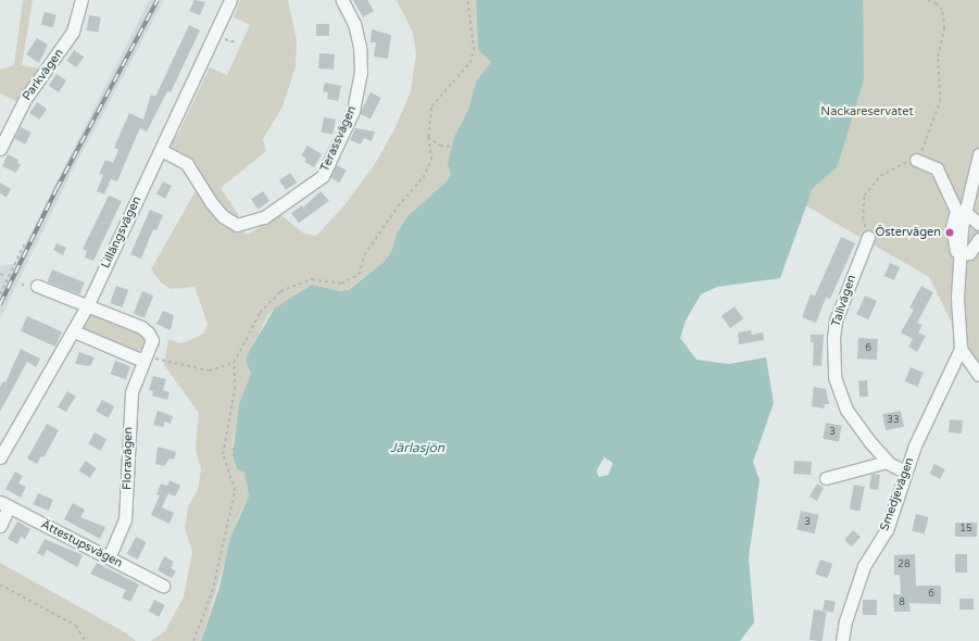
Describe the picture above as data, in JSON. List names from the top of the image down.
{
  "streets": {
    "street": [
      "Parkvägen",
      "Terassvägen",
      "Lillängsvägen",
      "Tallvägen",
      "Floravägen",
      "Smedjevägen",
      "Ättestupsvägen"
    ]
  },
  "crossings": [
    ["Terassvägen", "Lillängsvägen"],
    ["Lillängsvägen", "Floravägen"],
    ["Tallvägen", "Smedjevägen"],
    ["Floravägen", "Ättestupsvägen"]
  ],
  "water": ["Järlasjön"],
  "parks": ["Nackareservatet"],
  "places": ["Östervägen"],
  "house_numbers": [
    "6",
    "33",
    "3",
    "3",
    "15",
    "28",
    "6",
    "8"
  ]
}
